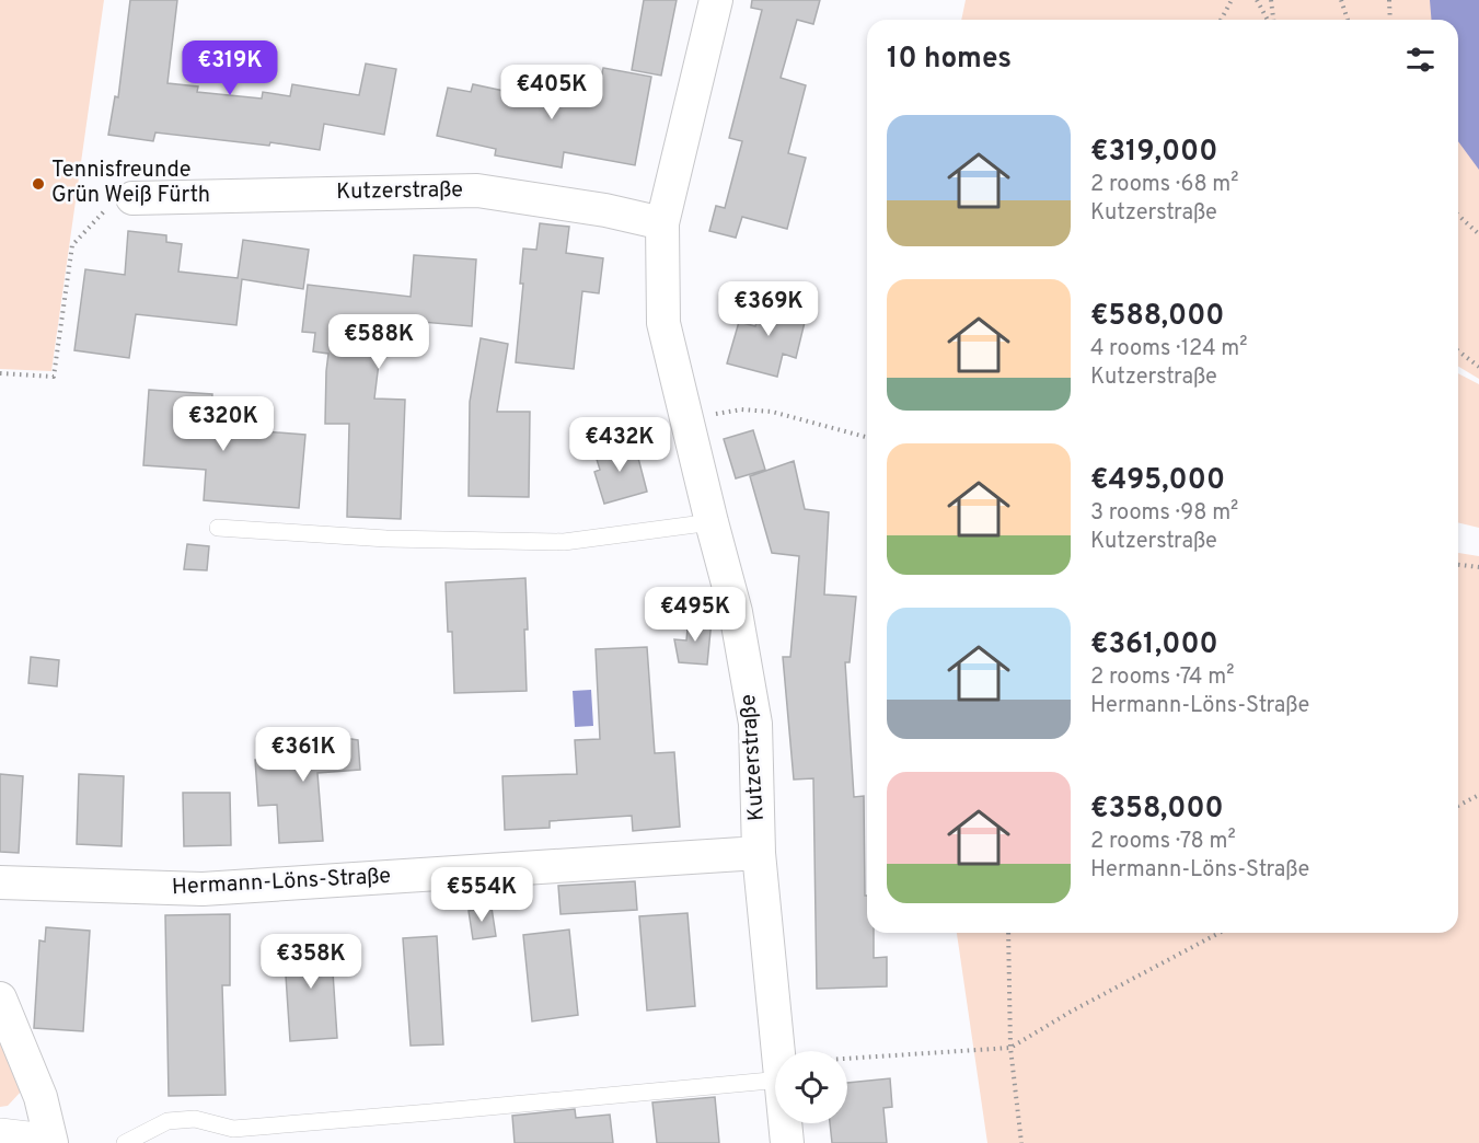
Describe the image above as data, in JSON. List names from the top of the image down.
{
  "streets": {
    "street": ["Kutzerstraße", "Hermann-Löns-Straße"]
  },
  "crossings": [
    ["Kutzerstraße", "Hermann-Löns-Straße"]
  ],
  "places": ["Tennisfreunde Grün Weiß Fürth"],
  "page": {
    "heading": "10 homes",
    "price": [
      "€319K",
      "€405K",
      "€369K",
      "€588K",
      "€320K",
      "€432K",
      "€495K",
      "€361K",
      "€554K",
      "€358K"
    ],
    "list": [
      {
        "name": "€319,000",
        "note": "2 rooms · 68 m² · Kutzerstraße"
      },
      {
        "name": "€588,000",
        "note": "4 rooms · 124 m² · Kutzerstraße"
      },
      {
        "name": "€495,000",
        "note": "3 rooms · 98 m² · Kutzerstraße"
      },
      {
        "name": "€361,000",
        "note": "2 rooms · 74 m² · Hermann-Löns-Straße"
      },
      {
        "name": "€358,000",
        "note": "2 rooms · 78 m² · Hermann-Löns-Straße"
      }
    ]
  }
}
